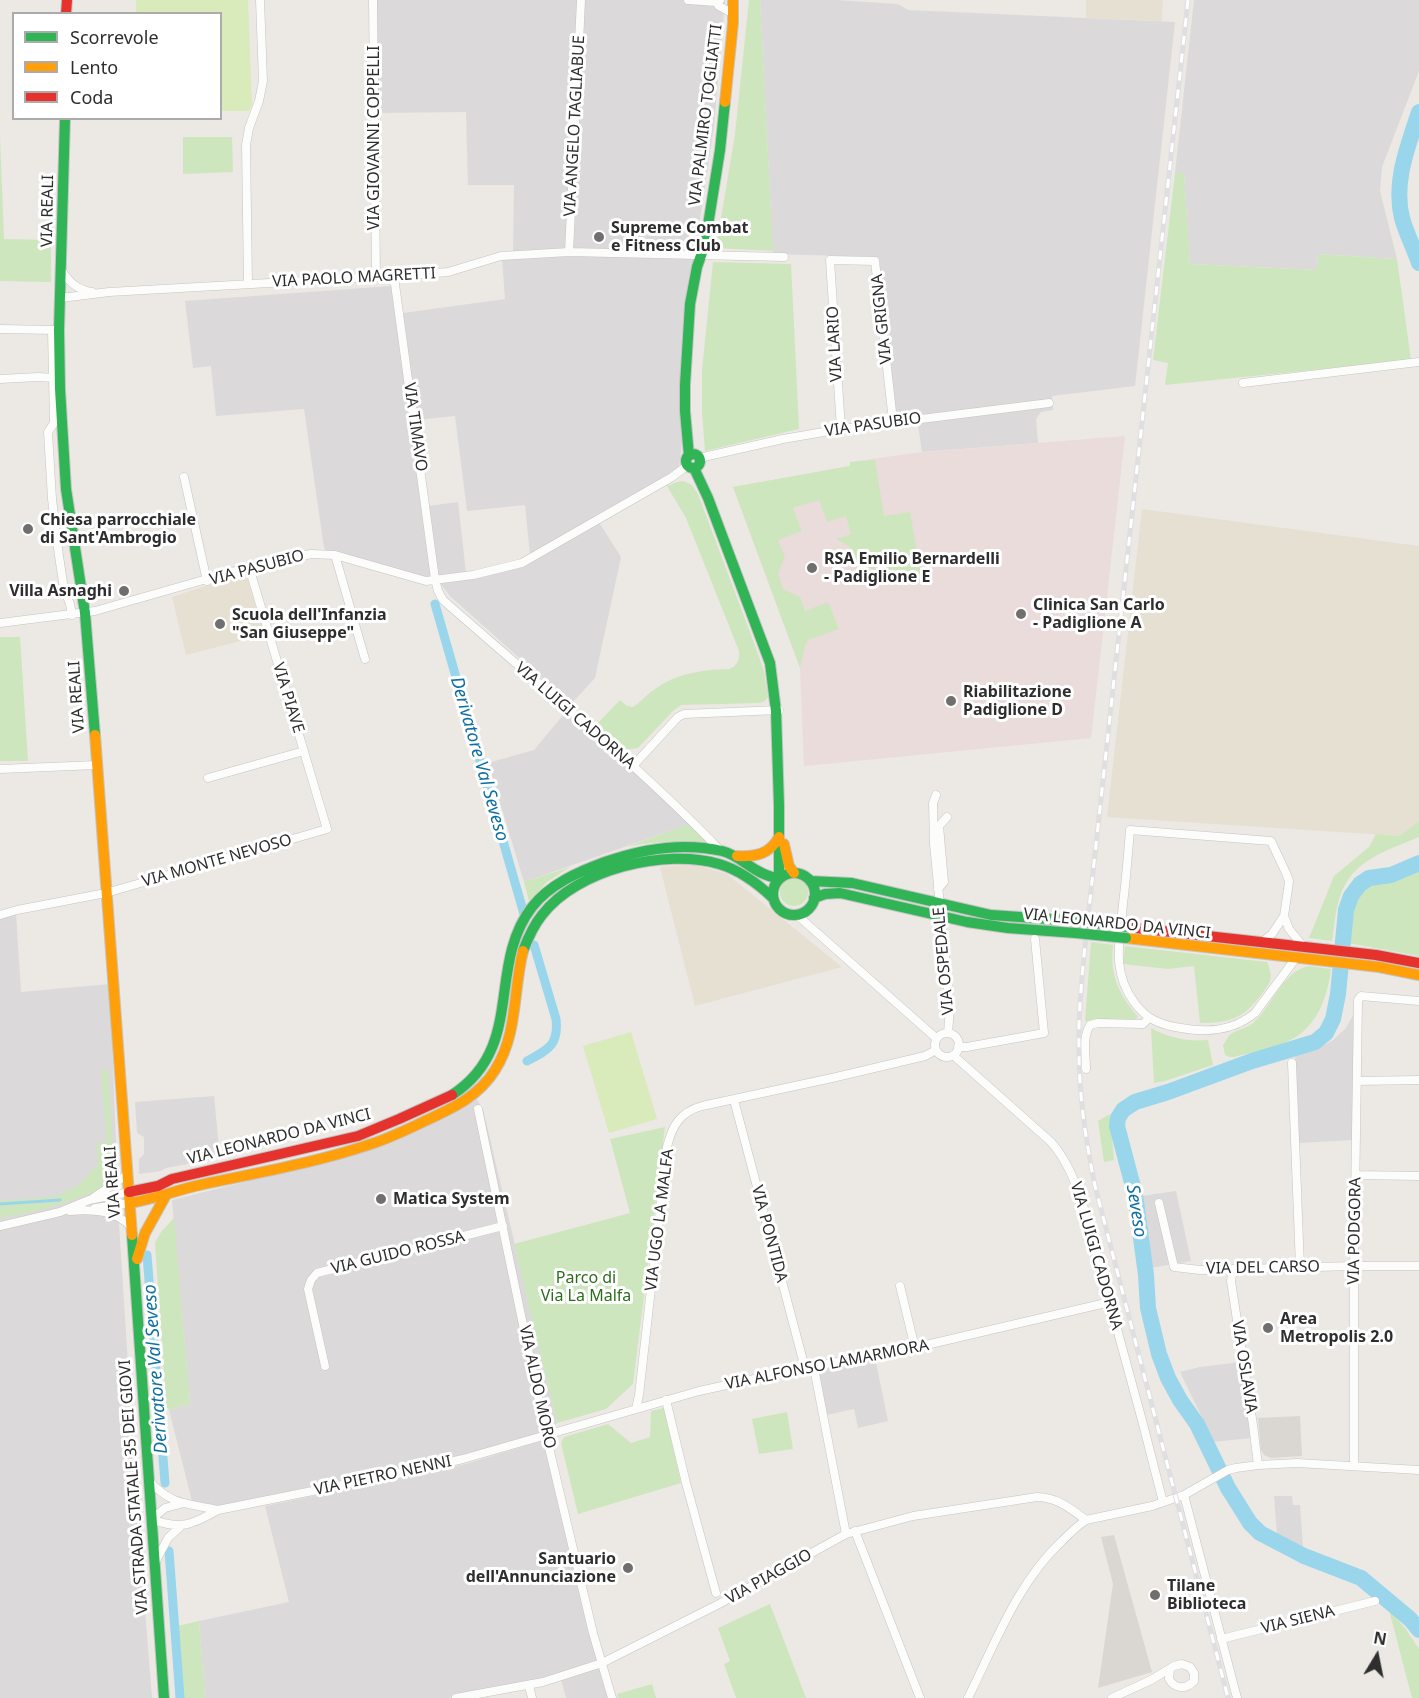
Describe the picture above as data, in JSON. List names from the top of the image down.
{
  "streets": {
    "main road": [
      "VIA PALMIRO TOGLIATTI",
      "VIA REALI",
      "VIA LEONARDO DA VINCI",
      "VIA STRADA STATALE 35 DEI GIOVI"
    ],
    "street": [
      "VIA ANGELO TAGLIABUE",
      "VIA GIOVANNI COPPELLI",
      "VIA PAOLO MAGRETTI",
      "VIA GRIGNA",
      "VIA LARIO",
      "VIA PASUBIO",
      "VIA TIMAVO",
      "VIA PIAVE",
      "VIA LUIGI CADORNA",
      "VIA MONTE NEVOSO",
      "VIA OSPEDALE",
      "VIA UGO LA MALFA",
      "VIA PODGORA",
      "VIA PONTIDA",
      "VIA GUIDO ROSSA",
      "VIA DEL CARSO",
      "VIA ALFONSO LAMARMORA",
      "VIA OSLAVIA",
      "VIA ALDO MORO",
      "VIA PIETRO NENNI",
      "VIA PIAGGIO",
      "VIA SIENA"
    ]
  },
  "crossings": [
    ["VIA PALMIRO TOGLIATTI", "VIA PAOLO MAGRETTI"],
    ["VIA PALMIRO TOGLIATTI", "VIA PASUBIO"],
    ["VIA ANGELO TAGLIABUE", "VIA PAOLO MAGRETTI"],
    ["VIA GIOVANNI COPPELLI", "VIA PAOLO MAGRETTI"],
    ["VIA REALI", "VIA PAOLO MAGRETTI"],
    ["VIA REALI", "VIA PASUBIO"],
    ["VIA REALI", "VIA MONTE NEVOSO"],
    ["VIA REALI", "VIA LEONARDO DA VINCI"],
    ["VIA REALI", "VIA STRADA STATALE 35 DEI GIOVI"],
    ["VIA PAOLO MAGRETTI", "VIA TIMAVO"],
    ["VIA GRIGNA", "VIA LARIO"],
    ["VIA GRIGNA", "VIA PASUBIO"],
    ["VIA LARIO", "VIA PASUBIO"],
    ["VIA PASUBIO", "VIA TIMAVO"],
    ["VIA PASUBIO", "VIA PIAVE"],
    ["VIA PASUBIO", "VIA LUIGI CADORNA"],
    ["VIA TIMAVO", "VIA LUIGI CADORNA"],
    ["VIA PIAVE", "VIA MONTE NEVOSO"],
    ["VIA LUIGI CADORNA", "VIA LEONARDO DA VINCI"],
    ["VIA LUIGI CADORNA", "VIA OSPEDALE"],
    ["VIA LUIGI CADORNA", "VIA UGO LA MALFA"],
    ["VIA LUIGI CADORNA", "VIA ALFONSO LAMARMORA"],
    ["VIA LEONARDO DA VINCI", "VIA OSPEDALE"],
    ["VIA OSPEDALE", "VIA UGO LA MALFA"],
    ["VIA UGO LA MALFA", "VIA PONTIDA"],
    ["VIA UGO LA MALFA", "VIA ALFONSO LAMARMORA"],
    ["VIA PODGORA", "VIA DEL CARSO"],
    ["VIA PONTIDA", "VIA ALFONSO LAMARMORA"],
    ["VIA GUIDO ROSSA", "VIA ALDO MORO"],
    ["VIA DEL CARSO", "VIA OSLAVIA"],
    ["VIA ALFONSO LAMARMORA", "VIA ALDO MORO"],
    ["VIA ALFONSO LAMARMORA", "VIA PIETRO NENNI"],
    ["VIA ALDO MORO", "VIA PIETRO NENNI"],
    ["VIA ALDO MORO", "VIA PIAGGIO"],
    ["VIA PIETRO NENNI", "VIA STRADA STATALE 35 DEI GIOVI"]
  ],
  "water": ["Derivatore Val Seveso", "Seveso"],
  "parks": ["Parco di Via La Malfa"],
  "places": [
    "Supreme Combat e Fitness Club",
    "Chiesa parrocchiale di Sant'Ambrogio",
    "RSA Emilio Bernardelli - Padiglione E",
    "Villa Asnaghi",
    "Clinica San Carlo - Padiglione A",
    "Scuola dell'Infanzia \"San Giuseppe\"",
    "Riabilitazione Padiglione D",
    "Matica System",
    "Area Metropolis 2.0",
    "Santuario dell'Annunciazione",
    "Tilane Biblioteca"
  ],
  "legend": ["Scorrevole", "Lento", "Coda"],
  "north": "top"
}
